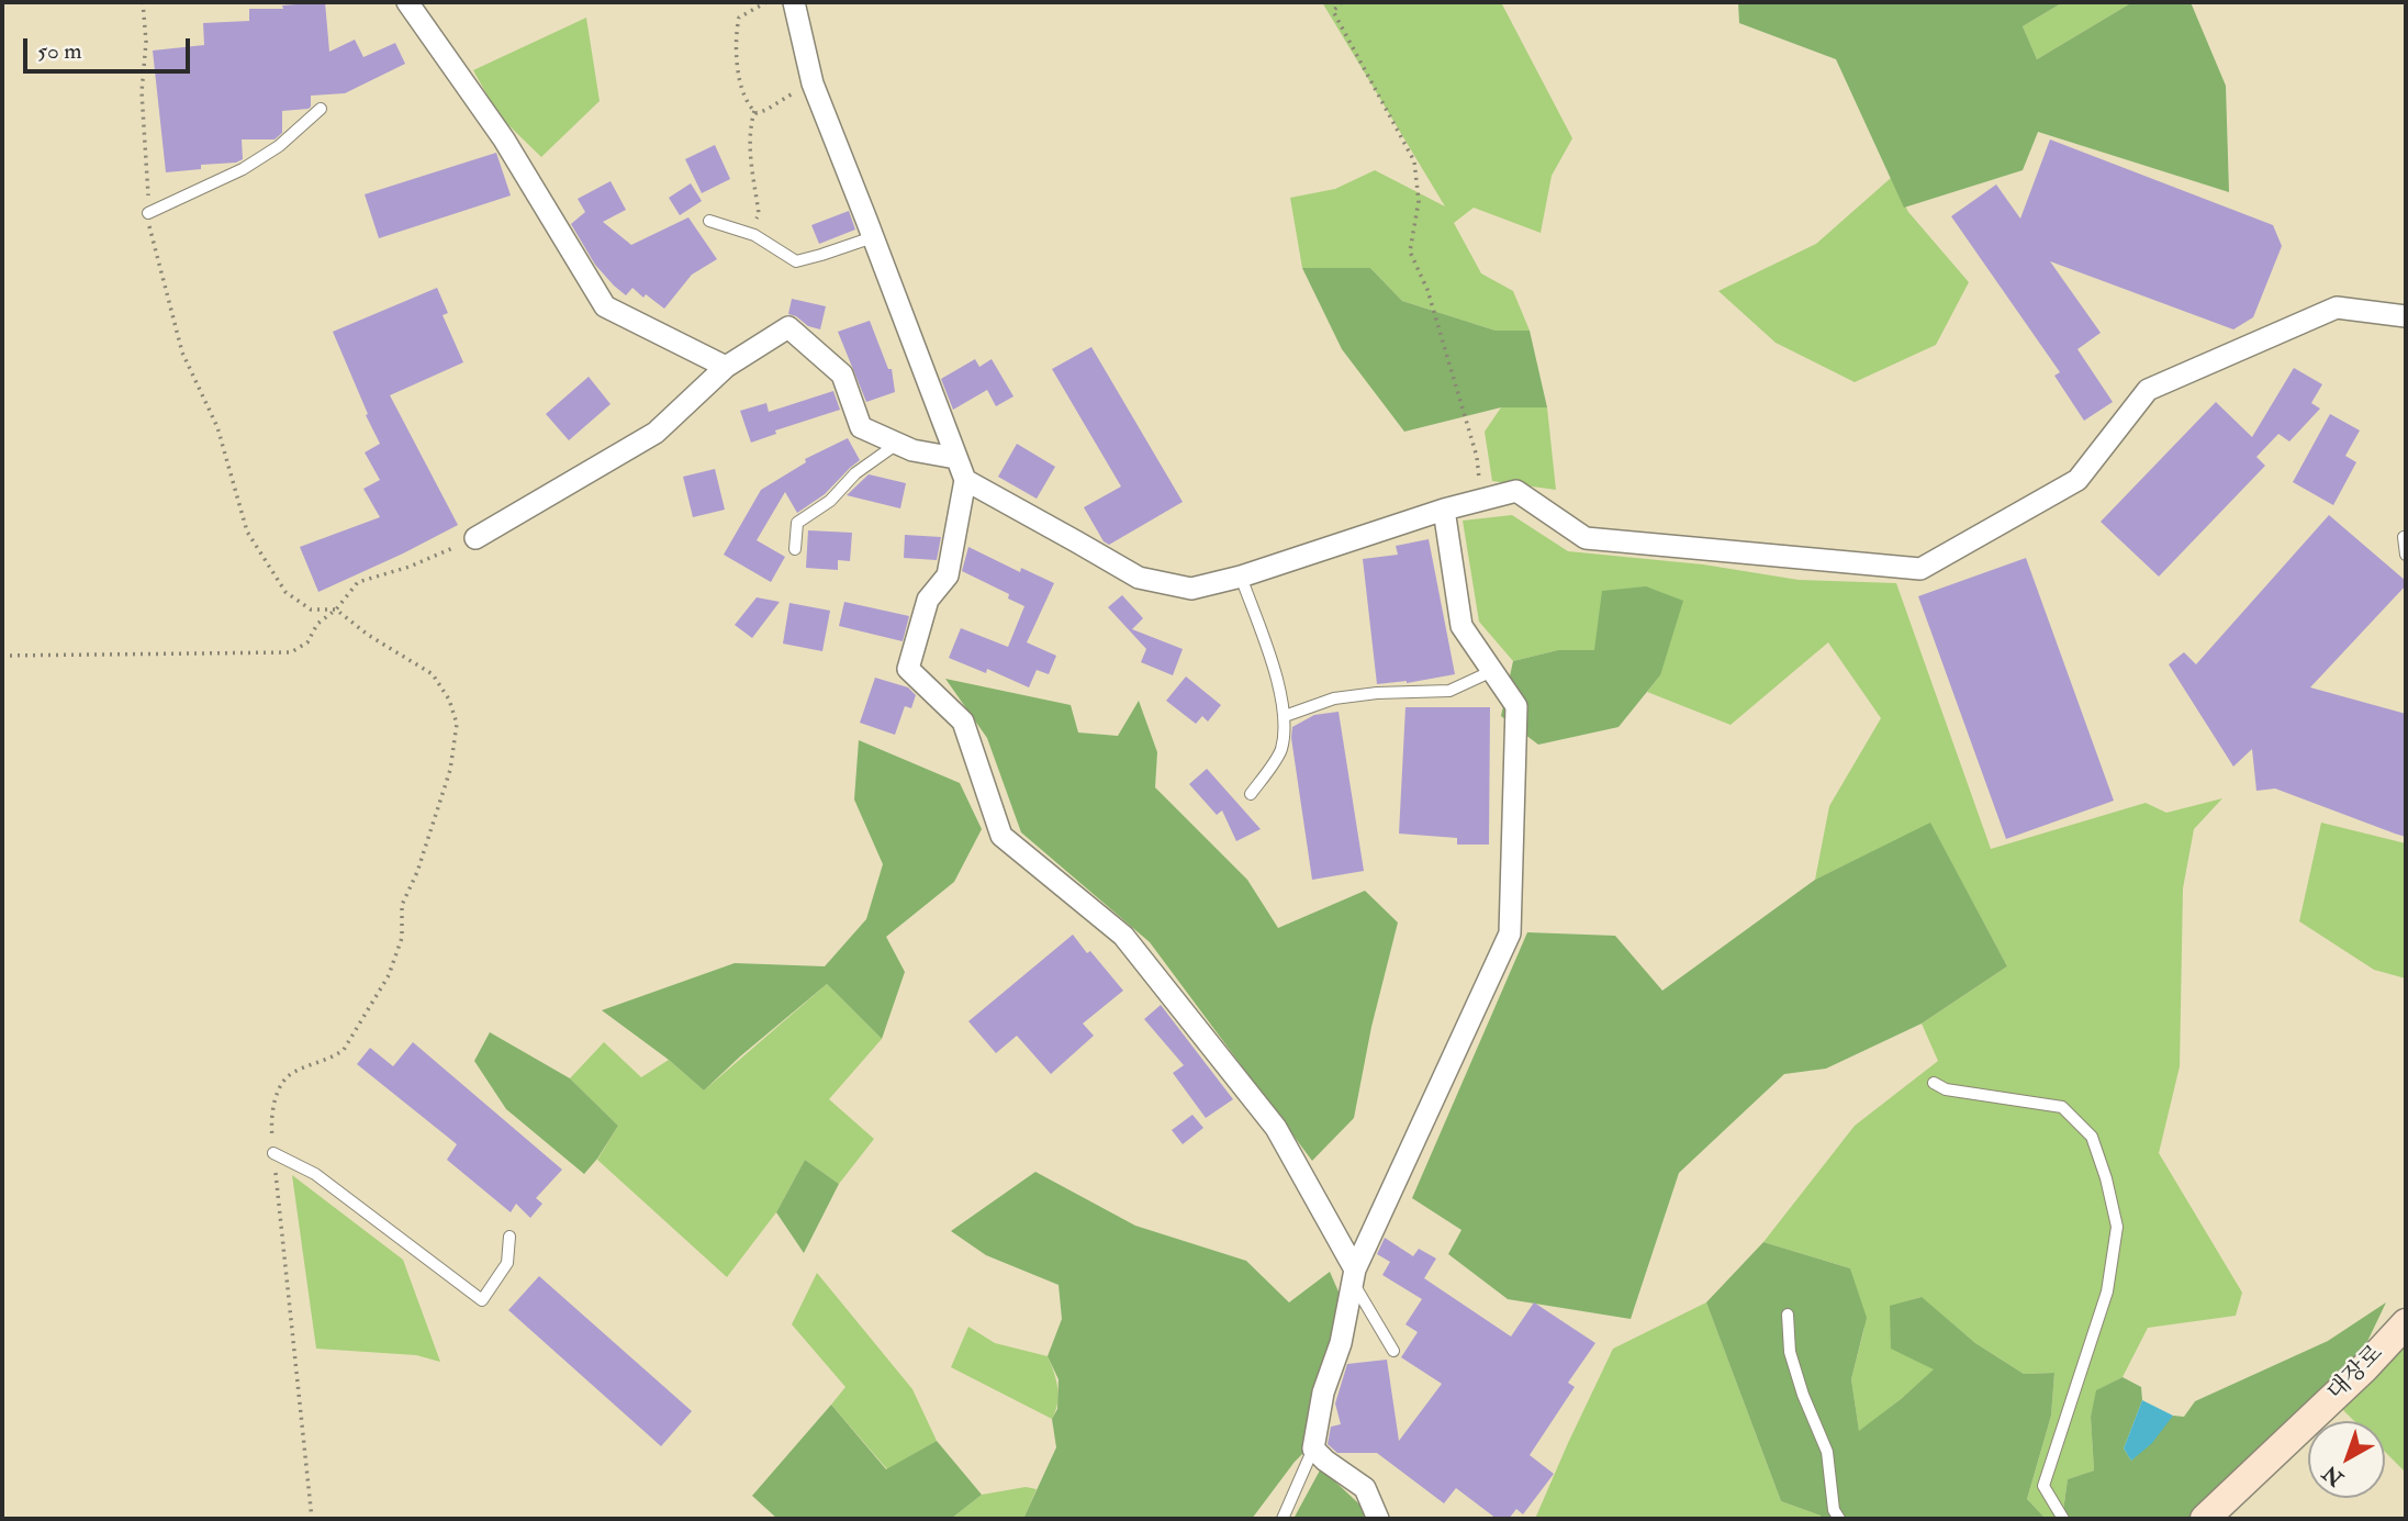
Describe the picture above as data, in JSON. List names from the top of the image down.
{
  "streets": {
    "street": ["대장로"]
  },
  "scale_bar": "50 m",
  "north": "bottom left"
}
